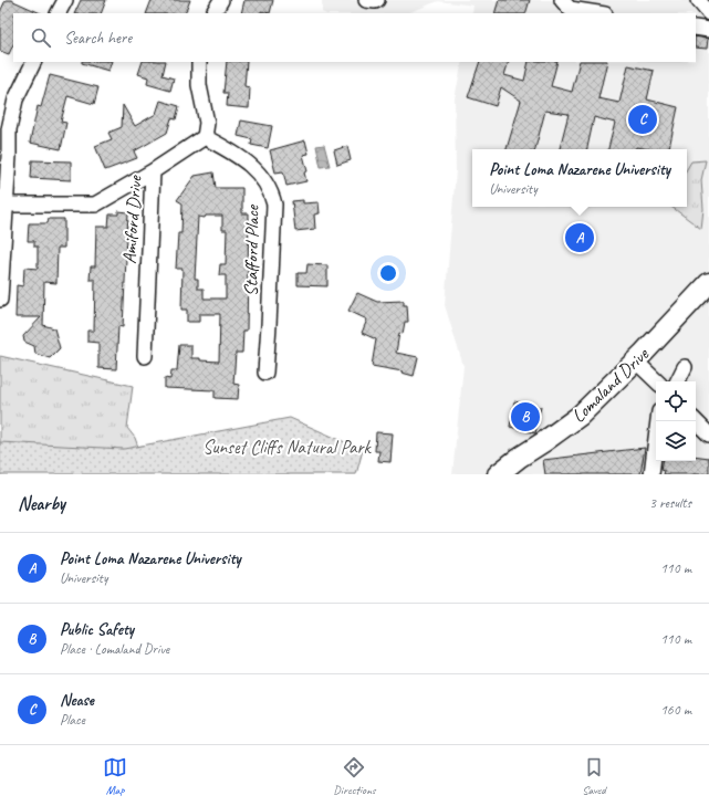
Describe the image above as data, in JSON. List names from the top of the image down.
{
  "streets": {
    "street": ["Amiford Drive", "Stafford Place", "Lomaland Drive"]
  },
  "crossings": [
    ["Amiford Drive", "Stafford Place"]
  ],
  "parks": ["Sunset Cliffs Natural Park"],
  "page": {
    "search": "Search here",
    "pins": ["C", "A", "B"],
    "popup": ["Point Loma Nazarene University", "University"],
    "heading": ["Nearby", "3 results"],
    "list": [
      {
        "mark": "A",
        "name": "Point Loma Nazarene University",
        "note": "University",
        "value": "110 m"
      },
      {
        "mark": "B",
        "name": "Public Safety",
        "note": "Place · Lomaland Drive",
        "value": "110 m"
      },
      {
        "mark": "C",
        "name": "Nease",
        "note": "Place",
        "value": "160 m"
      }
    ],
    "nav": ["Map", "Directions", "Saved"]
  }
}
